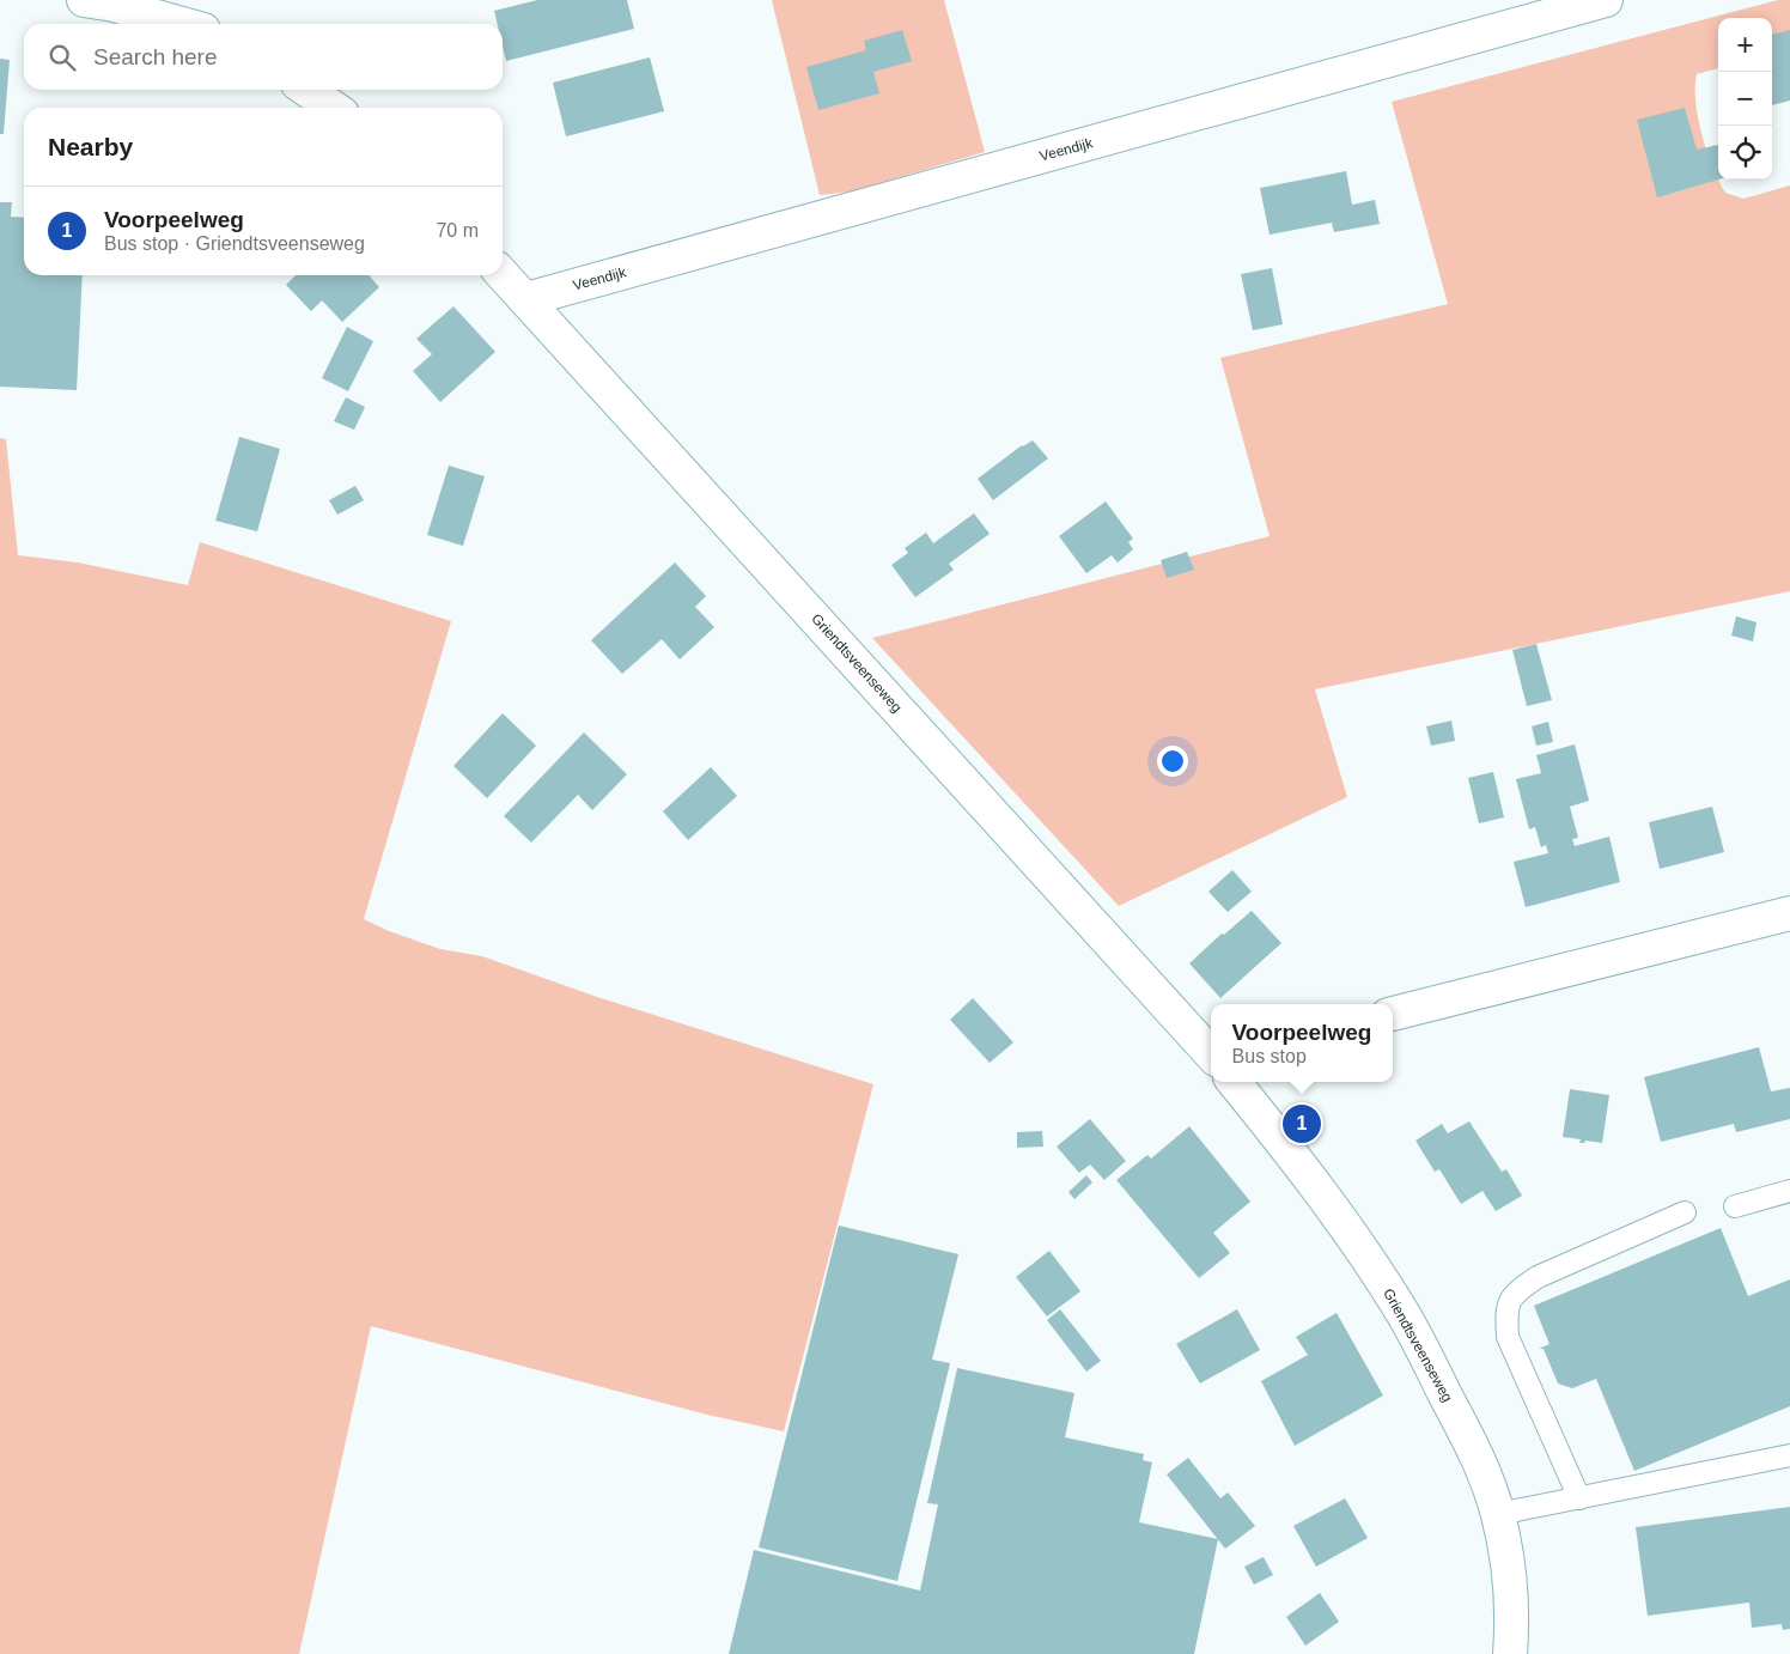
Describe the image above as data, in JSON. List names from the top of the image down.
{
  "streets": {
    "street": ["Veendijk", "Griendtsveenseweg"]
  },
  "crossings": [
    ["Veendijk", "Griendtsveenseweg"]
  ],
  "page": {
    "map_buttons": ["+", "−"],
    "search": "Search here",
    "heading": "Nearby",
    "list": [
      {
        "mark": "1",
        "name": "Voorpeelweg",
        "note": "Bus stop · Griendtsveenseweg",
        "value": "70 m"
      }
    ],
    "popup": ["Voorpeelweg", "Bus stop"],
    "pins": "1"
  }
}
